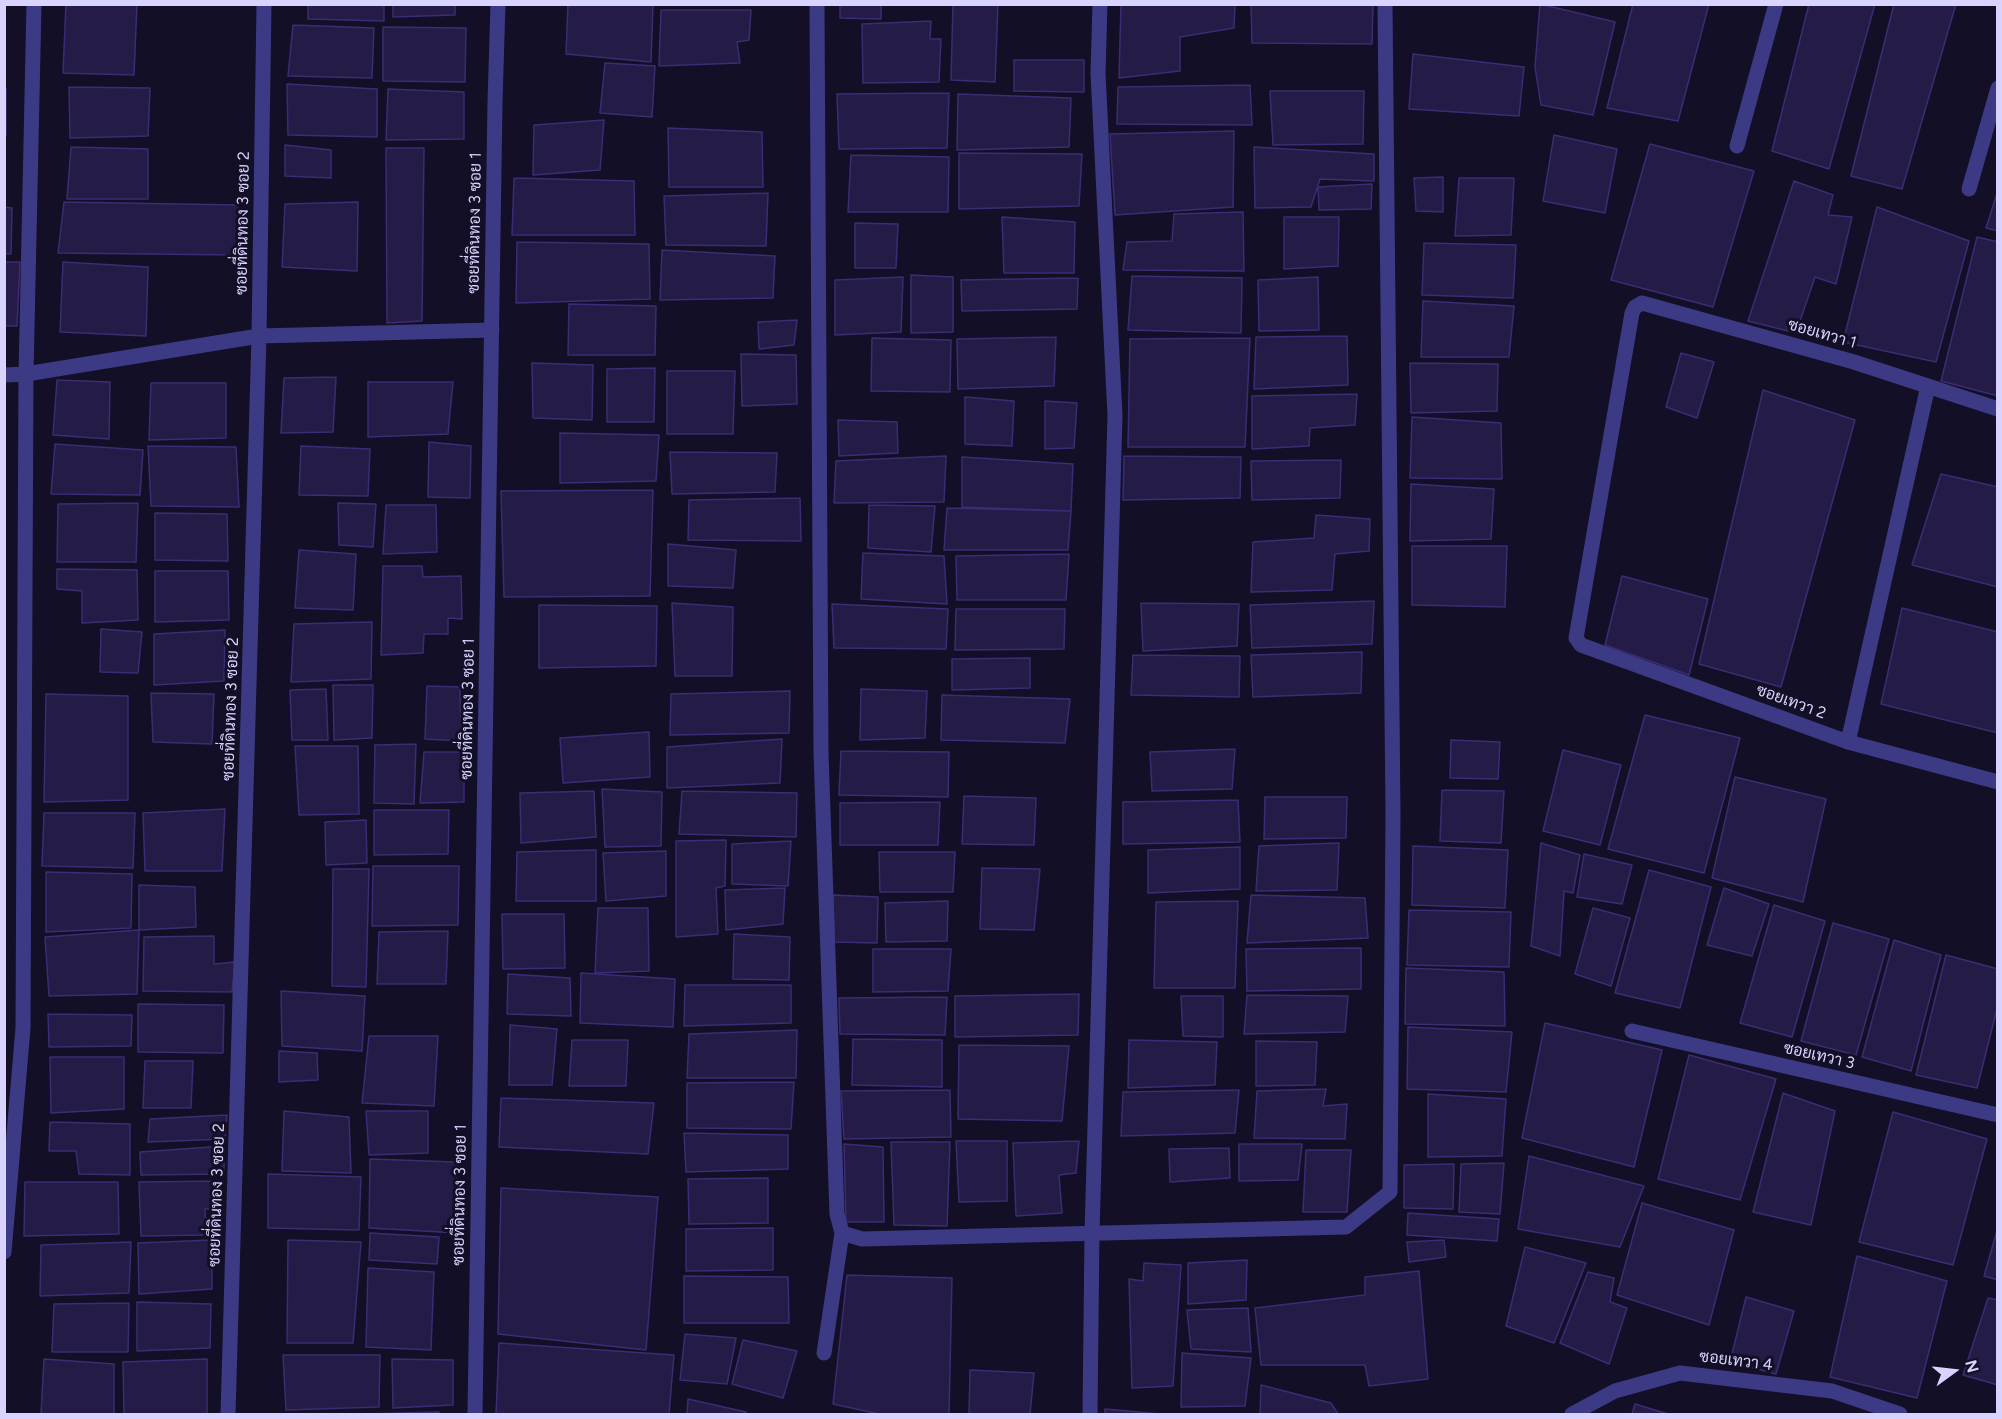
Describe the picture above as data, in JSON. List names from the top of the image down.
{
  "streets": {
    "street": [
      "ซอยที่ดินทอง 3 ซอย 2",
      "ซอยที่ดินทอง 3 ซอย 1",
      "ซอยเทวา 1",
      "ซอยเทวา 2",
      "ซอยเทวา 3",
      "ซอยเทวา 4"
    ]
  },
  "crossings": [
    ["ซอยเทวา 1", "ซอยเทวา 2"]
  ],
  "north": "right"
}
